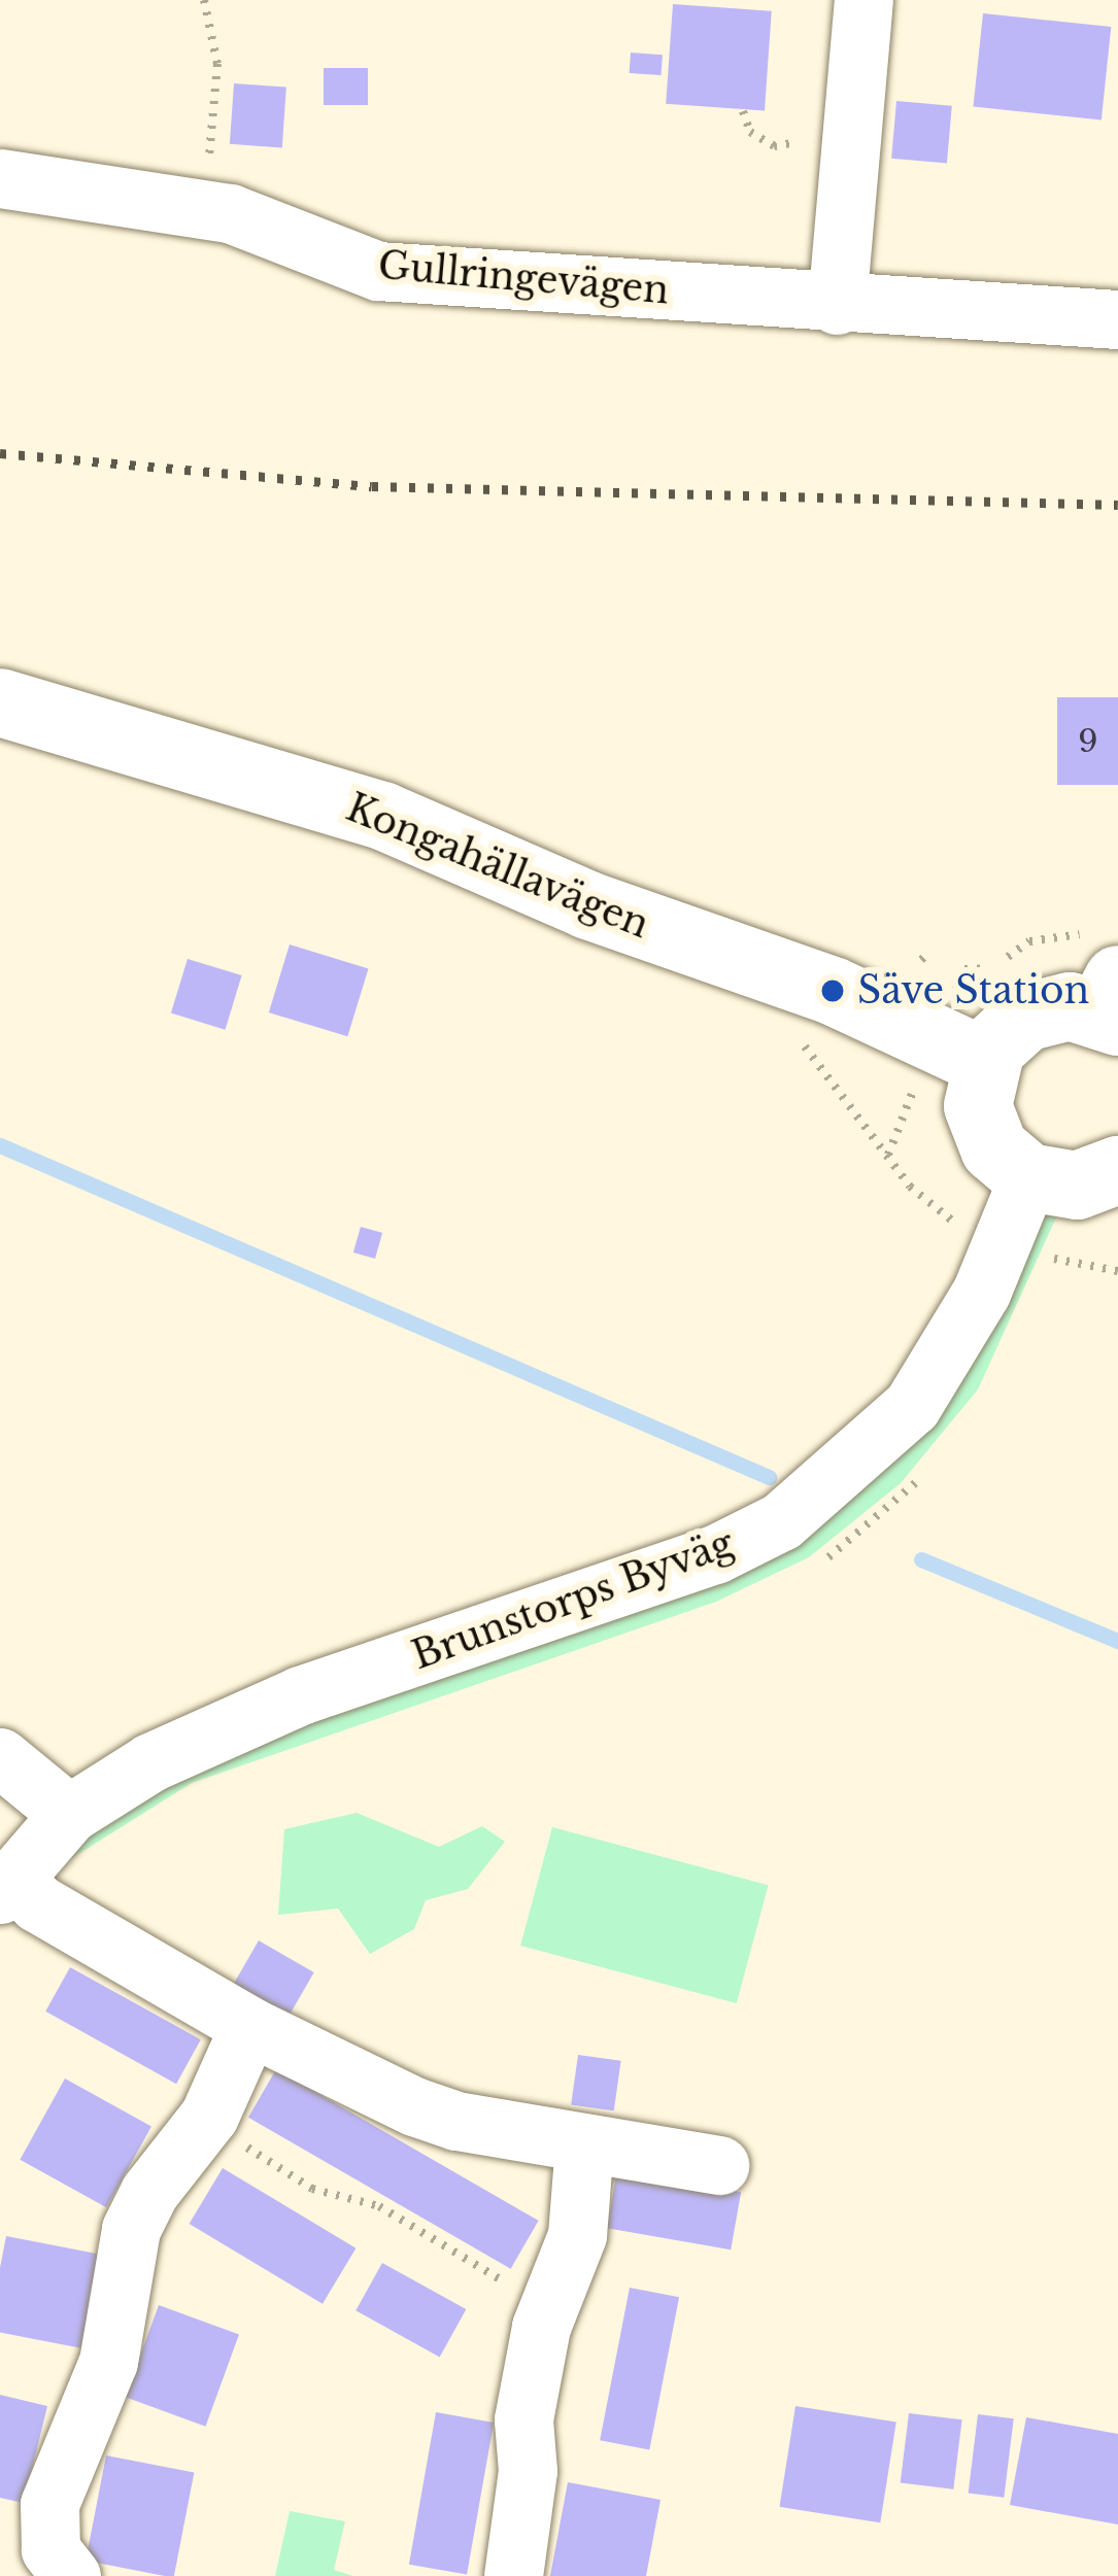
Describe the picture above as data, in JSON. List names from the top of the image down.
{
  "streets": {
    "main road": ["Kongahällavägen"],
    "street": ["Gullringevägen", "Brunstorps Byväg"]
  },
  "places": ["Säve Station"],
  "house_numbers": ["9"]
}
